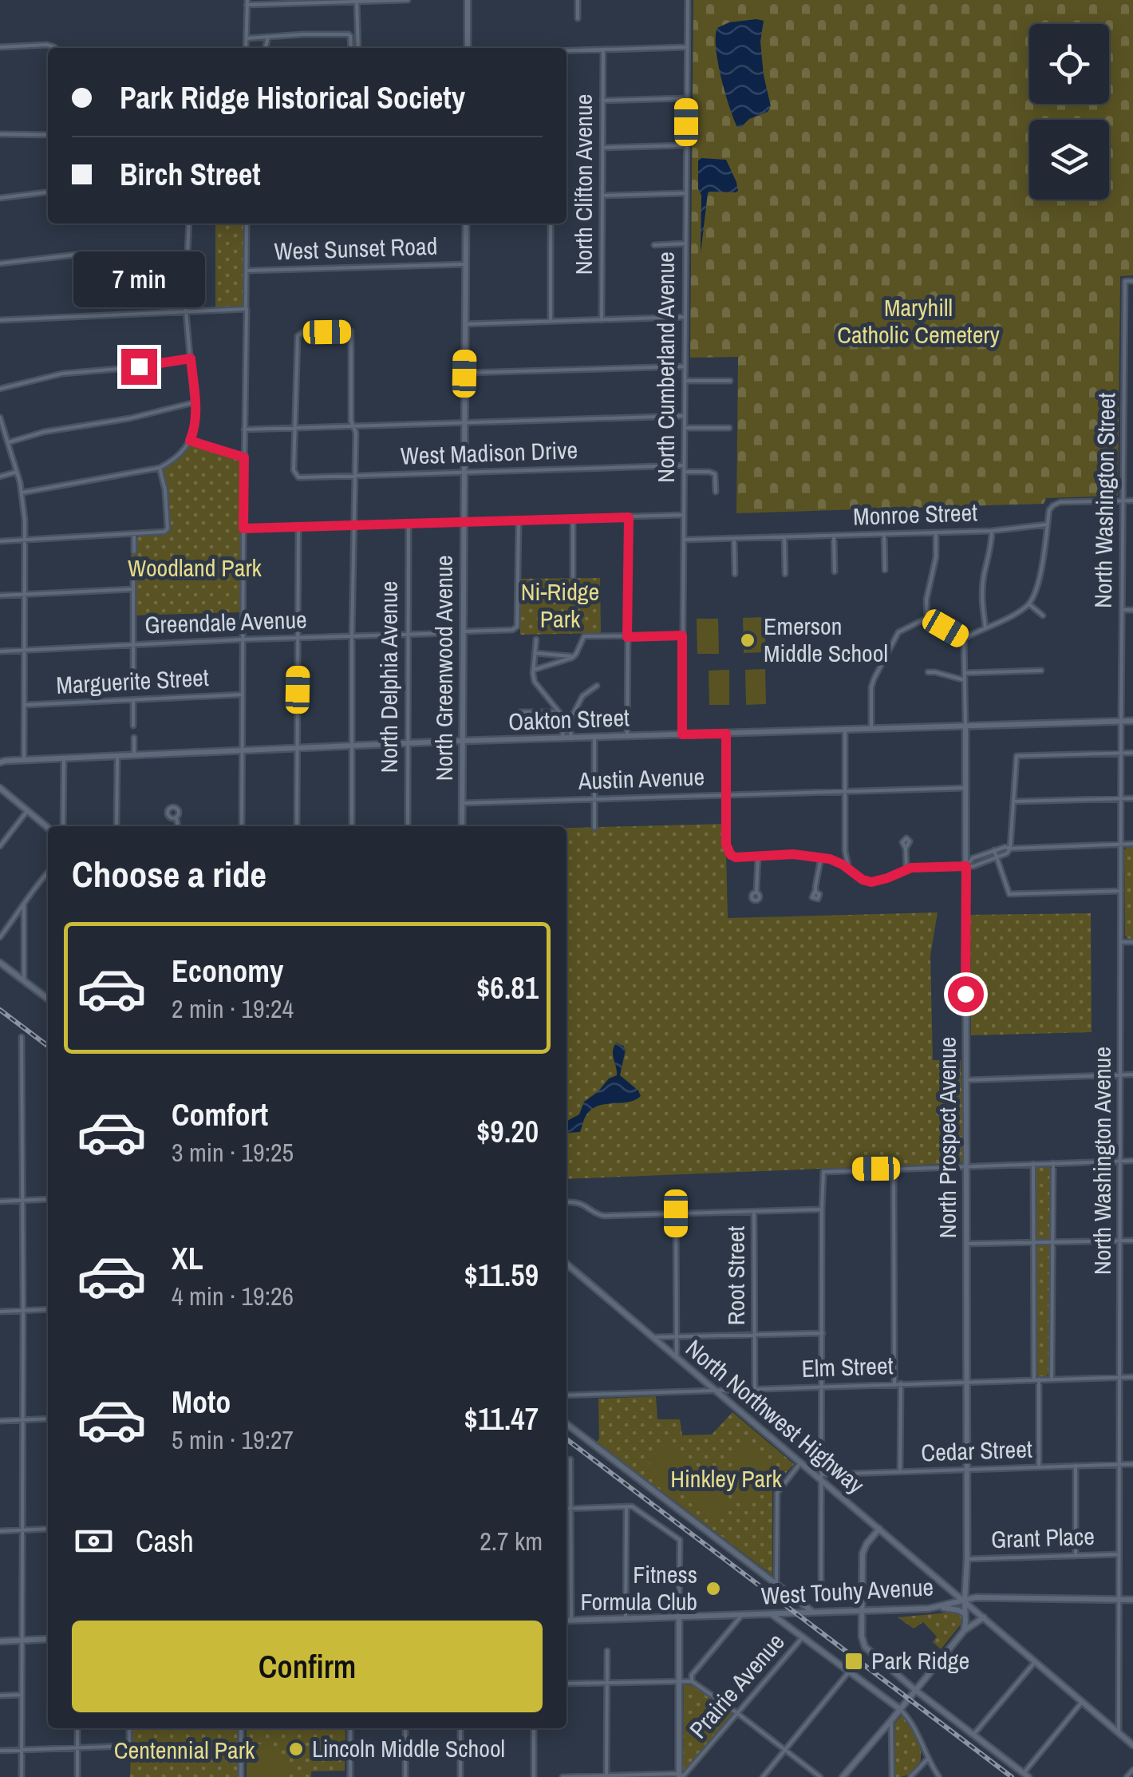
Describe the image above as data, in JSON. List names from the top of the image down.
{
  "streets": {
    "main road": [
      "North Greenwood Avenue",
      "Oakton Street",
      "North Prospect Avenue",
      "North Northwest Highway",
      "West Touhy Avenue"
    ],
    "street": [
      "North Clifton Avenue",
      "West Sunset Road",
      "North Cumberland Avenue",
      "West Madison Drive",
      "North Washington Street",
      "Monroe Street",
      "Greendale Avenue",
      "North Delphia Avenue",
      "Marguerite Street",
      "Austin Avenue",
      "North Washington Avenue",
      "Root Street",
      "Elm Street",
      "Cedar Street",
      "Grant Place",
      "Prairie Avenue"
    ]
  },
  "crossings": [
    ["West Sunset Road", "North Greenwood Avenue"],
    ["North Cumberland Avenue", "West Madison Drive"],
    ["North Cumberland Avenue", "Monroe Street"],
    ["North Cumberland Avenue", "Oakton Street"],
    ["West Madison Drive", "North Greenwood Avenue"],
    ["North Washington Street", "Oakton Street"],
    ["North Washington Street", "North Washington Avenue"],
    ["Greendale Avenue", "North Delphia Avenue"],
    ["North Greenwood Avenue", "Oakton Street"],
    ["North Greenwood Avenue", "Austin Avenue"],
    ["North Delphia Avenue", "Oakton Street"],
    ["Oakton Street", "North Prospect Avenue"],
    ["Oakton Street", "North Washington Avenue"],
    ["Austin Avenue", "North Prospect Avenue"],
    ["North Prospect Avenue", "Elm Street"],
    ["North Prospect Avenue", "North Northwest Highway"],
    ["North Prospect Avenue", "Cedar Street"],
    ["North Prospect Avenue", "Grant Place"],
    ["North Prospect Avenue", "West Touhy Avenue"],
    ["North Washington Avenue", "Elm Street"],
    ["North Washington Avenue", "North Northwest Highway"],
    ["North Washington Avenue", "Cedar Street"],
    ["North Washington Avenue", "Grant Place"],
    ["North Washington Avenue", "West Touhy Avenue"],
    ["Root Street", "Elm Street"],
    ["Elm Street", "North Northwest Highway"],
    ["North Northwest Highway", "Cedar Street"],
    ["North Northwest Highway", "West Touhy Avenue"]
  ],
  "parks": [
    "Maryhill Catholic Cemetery",
    "Woodland Park",
    "Ni-Ridge Park",
    "Hinkley Park",
    "Centennial Park"
  ],
  "places": {
    "other": ["Emerson Middle School", "Fitness Formula Club", "Lincoln Middle School"],
    "transit": ["Park Ridge"]
  },
  "page": {
    "banner": ["Park Ridge Historical Society", "Birch Street"],
    "bubble": "7 min",
    "heading": "Choose a ride",
    "list": [
      {
        "name": "Economy",
        "note": "2 min · 19:24",
        "value": "$6.81"
      },
      {
        "name": "Comfort",
        "note": "3 min · 19:25",
        "value": "$9.20"
      },
      {
        "name": "XL",
        "note": "4 min · 19:26",
        "value": "$11.59"
      },
      {
        "name": "Moto",
        "note": "5 min · 19:27",
        "value": "$11.47"
      }
    ],
    "pay": ["Cash", "2.7 km"],
    "buttons": "Confirm"
  }
}
